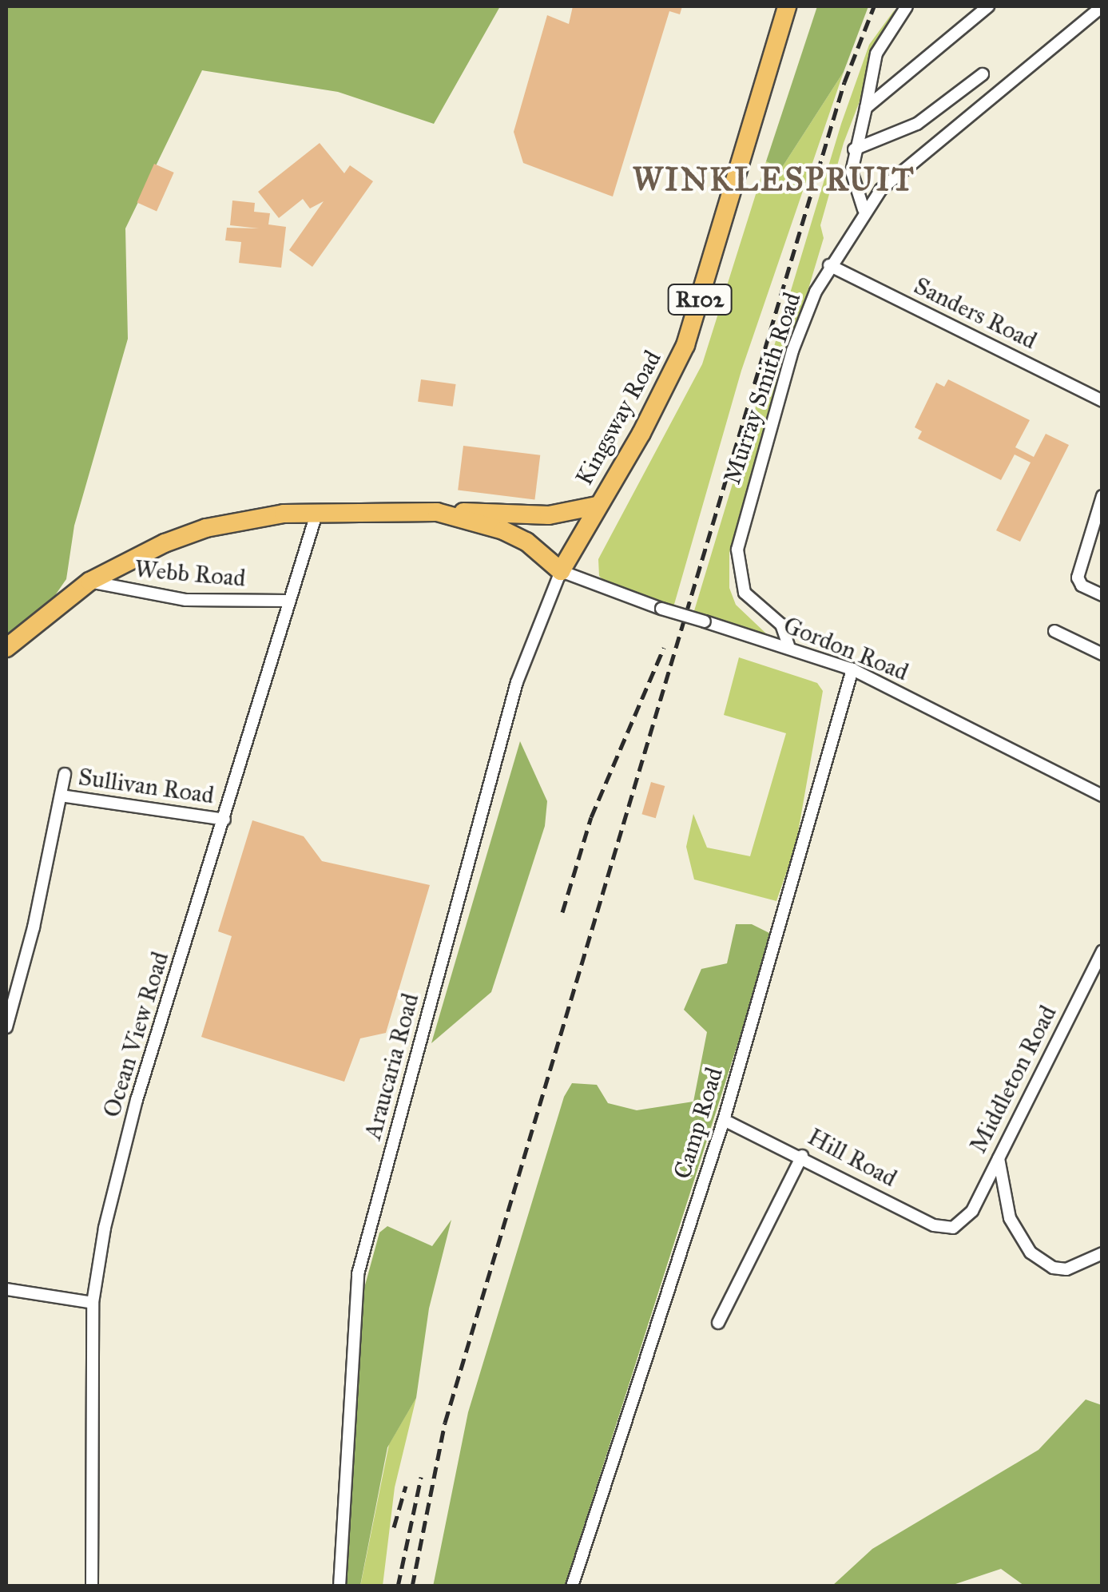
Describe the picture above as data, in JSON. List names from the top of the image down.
{
  "streets": {
    "main road": ["R102", "Kingsway Road"],
    "street": [
      "Sanders Road",
      "Murray Smith Road",
      "Webb Road",
      "Gordon Road",
      "Sullivan Road",
      "Ocean View Road",
      "Araucaria Road",
      "Middleton Road",
      "Camp Road",
      "Hill Road"
    ]
  },
  "crossings": [
    ["Sanders Road", "Murray Smith Road"],
    ["Murray Smith Road", "Gordon Road"],
    ["Kingsway Road", "Gordon Road"],
    ["Kingsway Road", "Araucaria Road"],
    ["Webb Road", "Ocean View Road"],
    ["Gordon Road", "Araucaria Road"],
    ["Gordon Road", "Camp Road"],
    ["Sullivan Road", "Ocean View Road"],
    ["Middleton Road", "Hill Road"],
    ["Camp Road", "Hill Road"]
  ],
  "districts": ["WINKLESPRUIT"]
}
